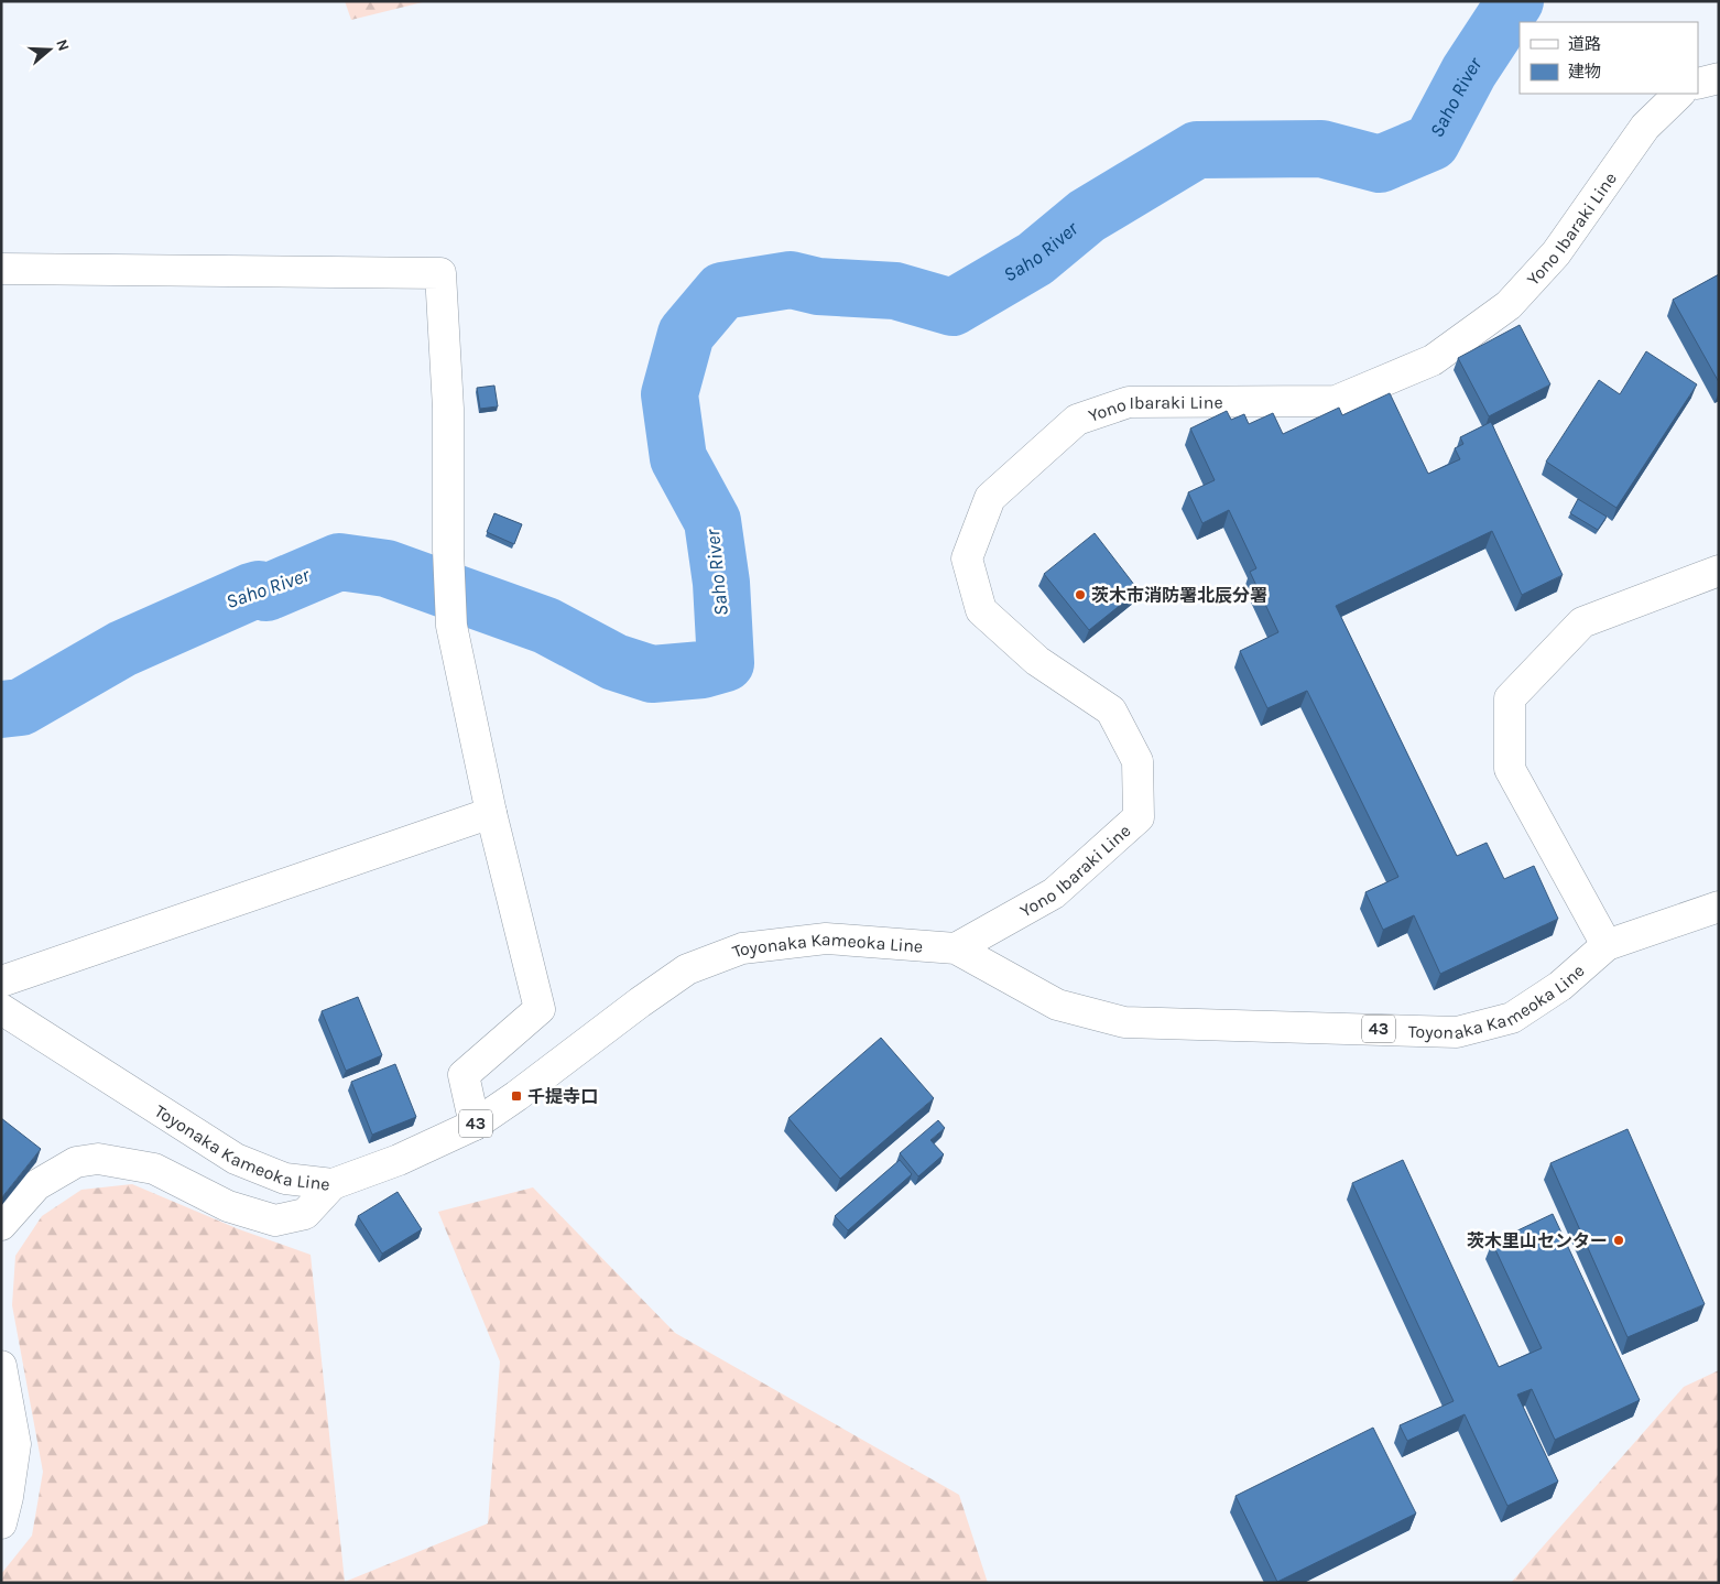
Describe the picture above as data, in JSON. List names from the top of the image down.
{
  "streets": {
    "main road": ["Yono Ibaraki Line", "Toyonaka Kameoka Line", "43"]
  },
  "crossings": [
    ["Yono Ibaraki Line", "Toyonaka Kameoka Line"]
  ],
  "water": ["Saho River"],
  "places": {
    "other": ["茨木市消防署北辰分署", "茨木里山センター"],
    "transit": ["千提寺口"]
  },
  "legend": ["道路", "建物"],
  "north": "right"
}
